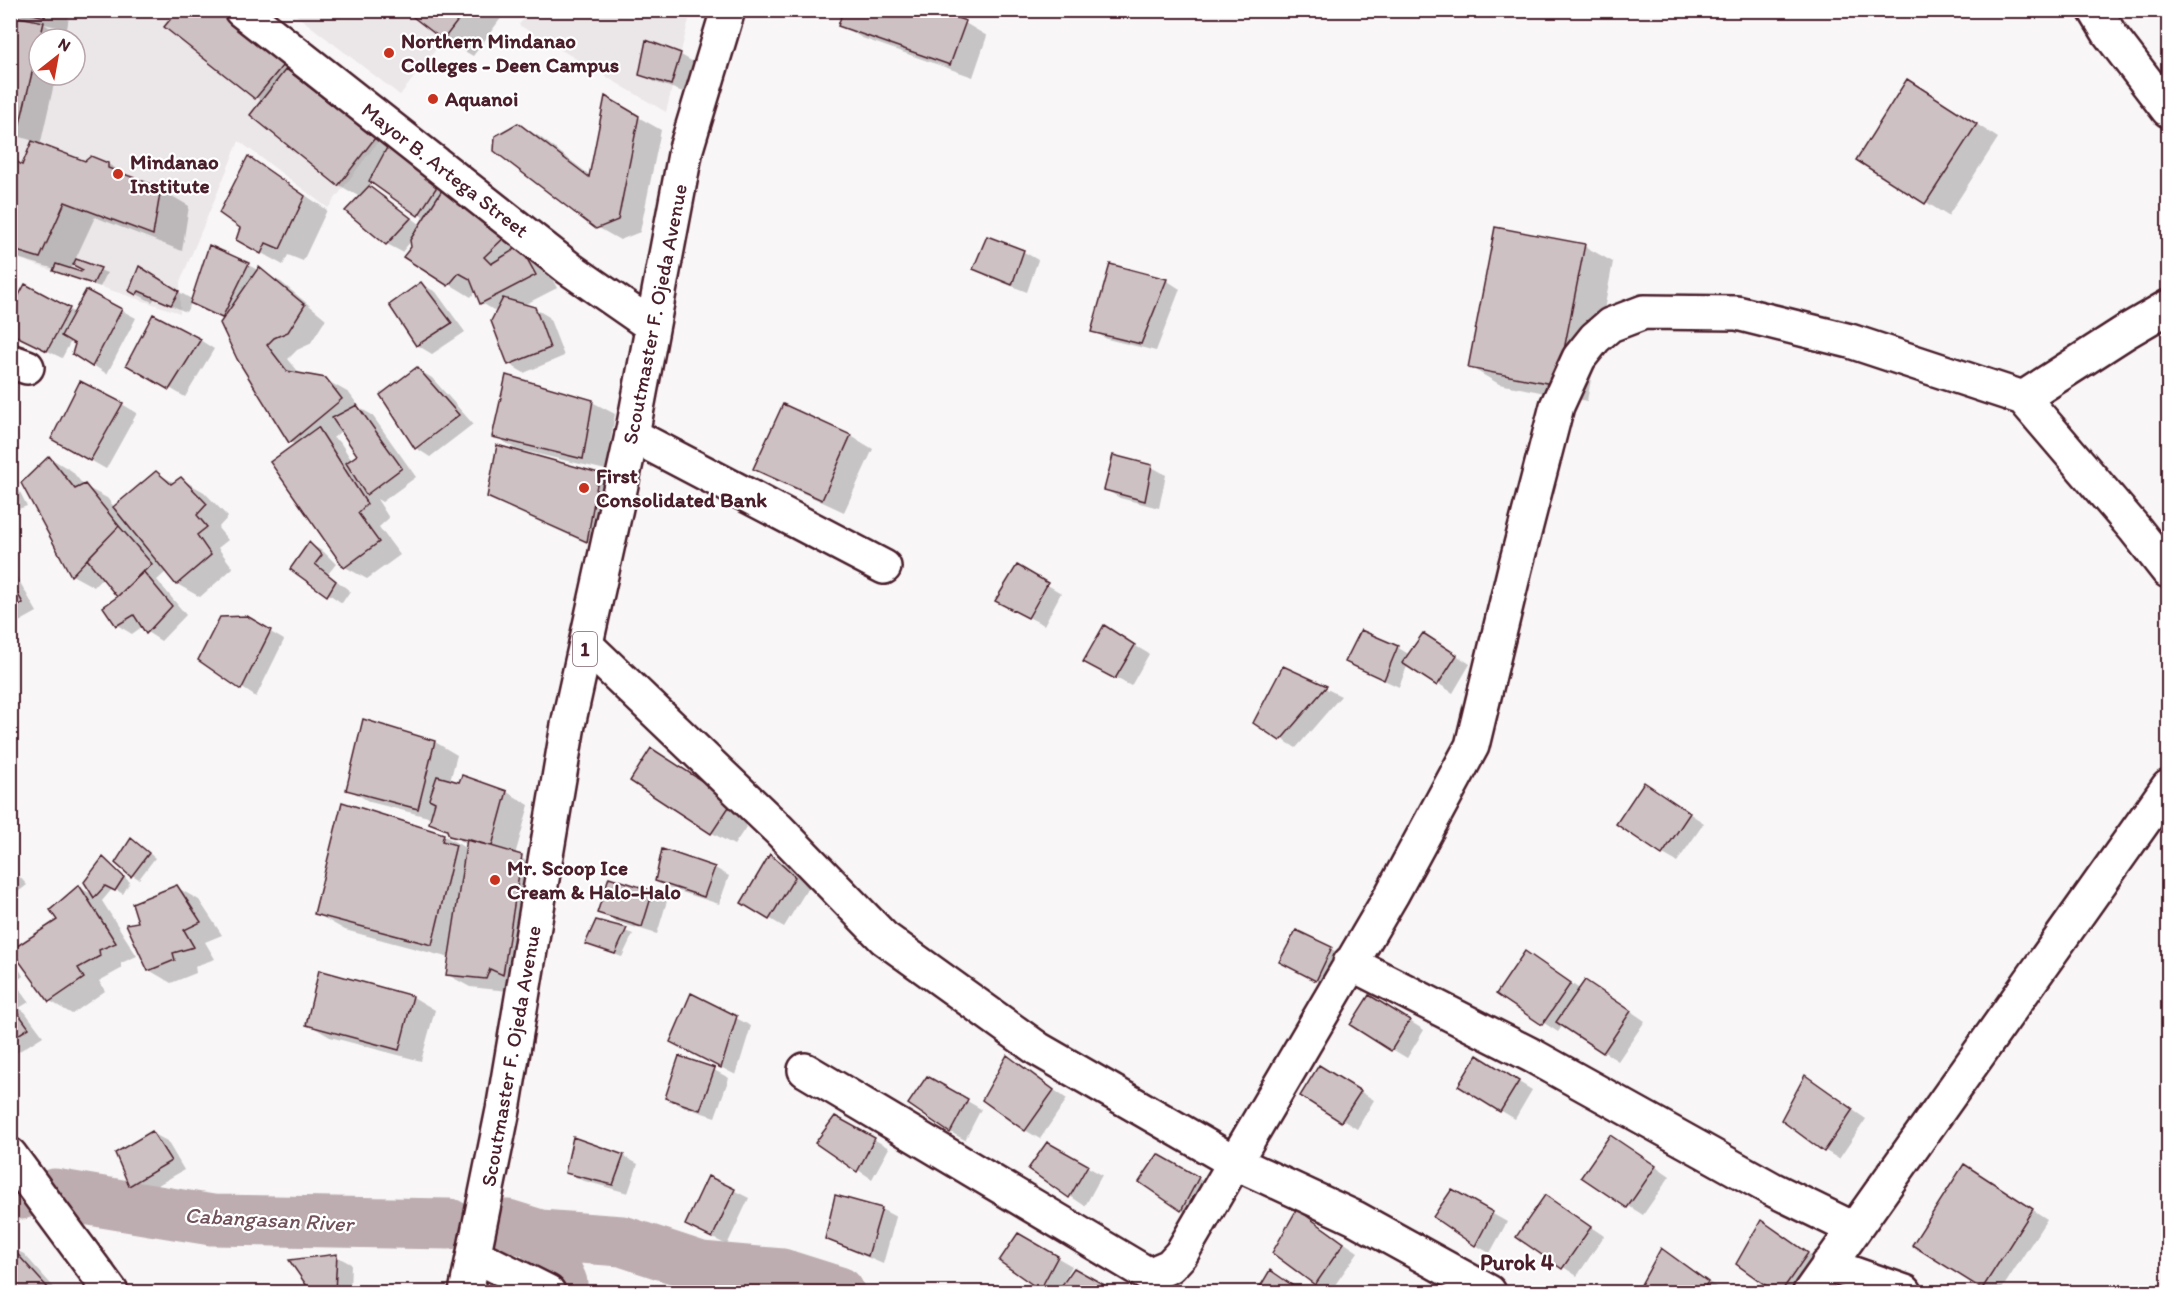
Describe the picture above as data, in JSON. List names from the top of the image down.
{
  "streets": {
    "main road": ["Mayor B. Artega Street", "Scoutmaster F. Ojeda Avenue", "1"]
  },
  "crossings": [
    ["Mayor B. Artega Street", "Scoutmaster F. Ojeda Avenue"]
  ],
  "districts": ["Purok 4"],
  "water": ["Cabangasan River"],
  "places": [
    "Northern Mindanao Colleges - Deen Campus",
    "Aquanoi",
    "Mindanao Institute",
    "First Consolidated Bank",
    "Mr. Scoop Ice Cream & Halo-Halo"
  ],
  "north": "top right"
}
